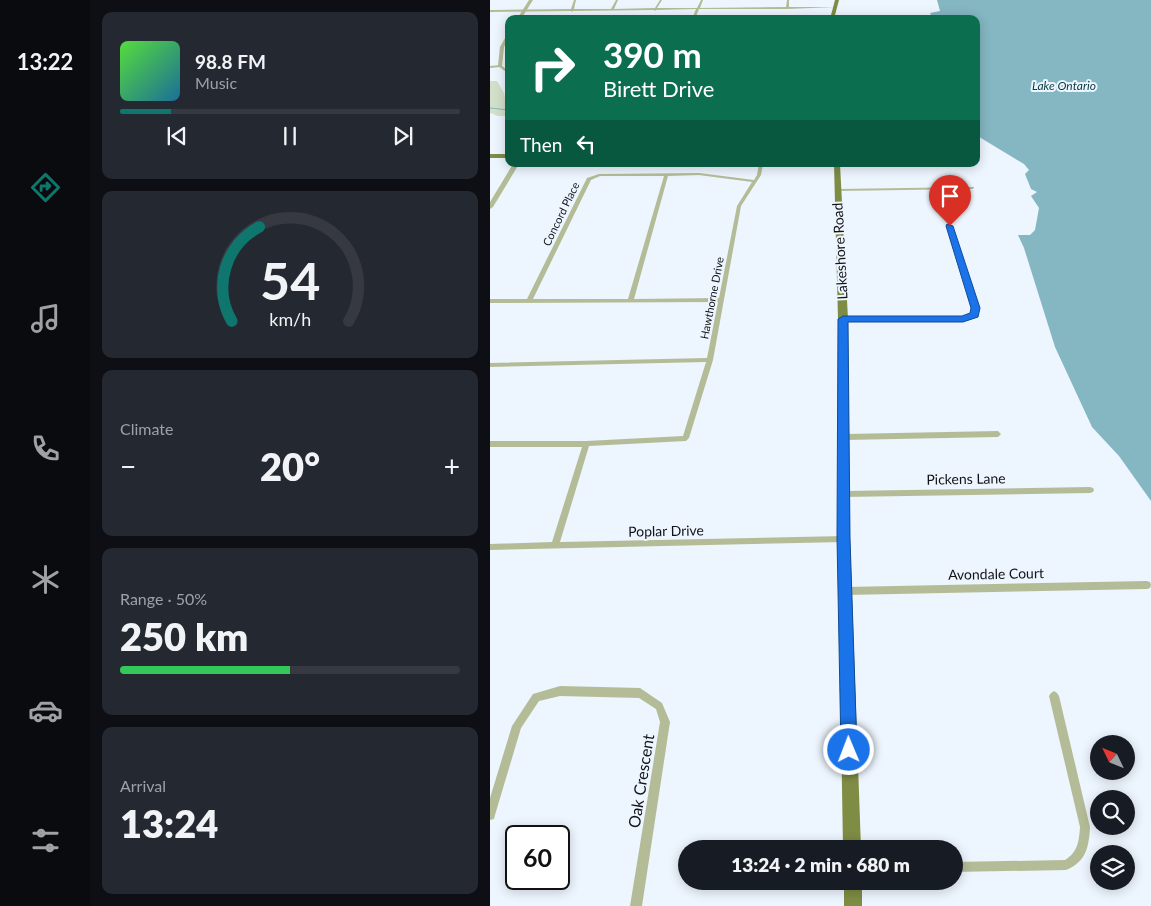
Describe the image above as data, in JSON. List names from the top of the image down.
{
  "streets": {
    "main road": ["Lakeshore Road"],
    "street": [
      "Concord Place",
      "Hawthorne Drive",
      "Pickens Lane",
      "Poplar Drive",
      "Avondale Court",
      "Oak Crescent"
    ]
  },
  "crossings": [
    ["Concord Place", "Hawthorne Drive"],
    ["Lakeshore Road", "Pickens Lane"],
    ["Lakeshore Road", "Poplar Drive"],
    ["Lakeshore Road", "Avondale Court"]
  ],
  "water": ["Lake Ontario"],
  "north": "top left",
  "page": {
    "tabs": "13:22",
    "turn": ["390 m", "Birett Drive"],
    "song": ["98.8 FM", "Music"],
    "then": "Then",
    "tile": [
      "Climate",
      ["Range · 50%", "250 km"],
      ["Arrival", "13:24"]
    ],
    "heat": ["−", "20°", "+"],
    "limit": "60",
    "trip": "13:24 · 2 min · 680 m",
    "gauge": ["54", "km/h"]
  }
}
